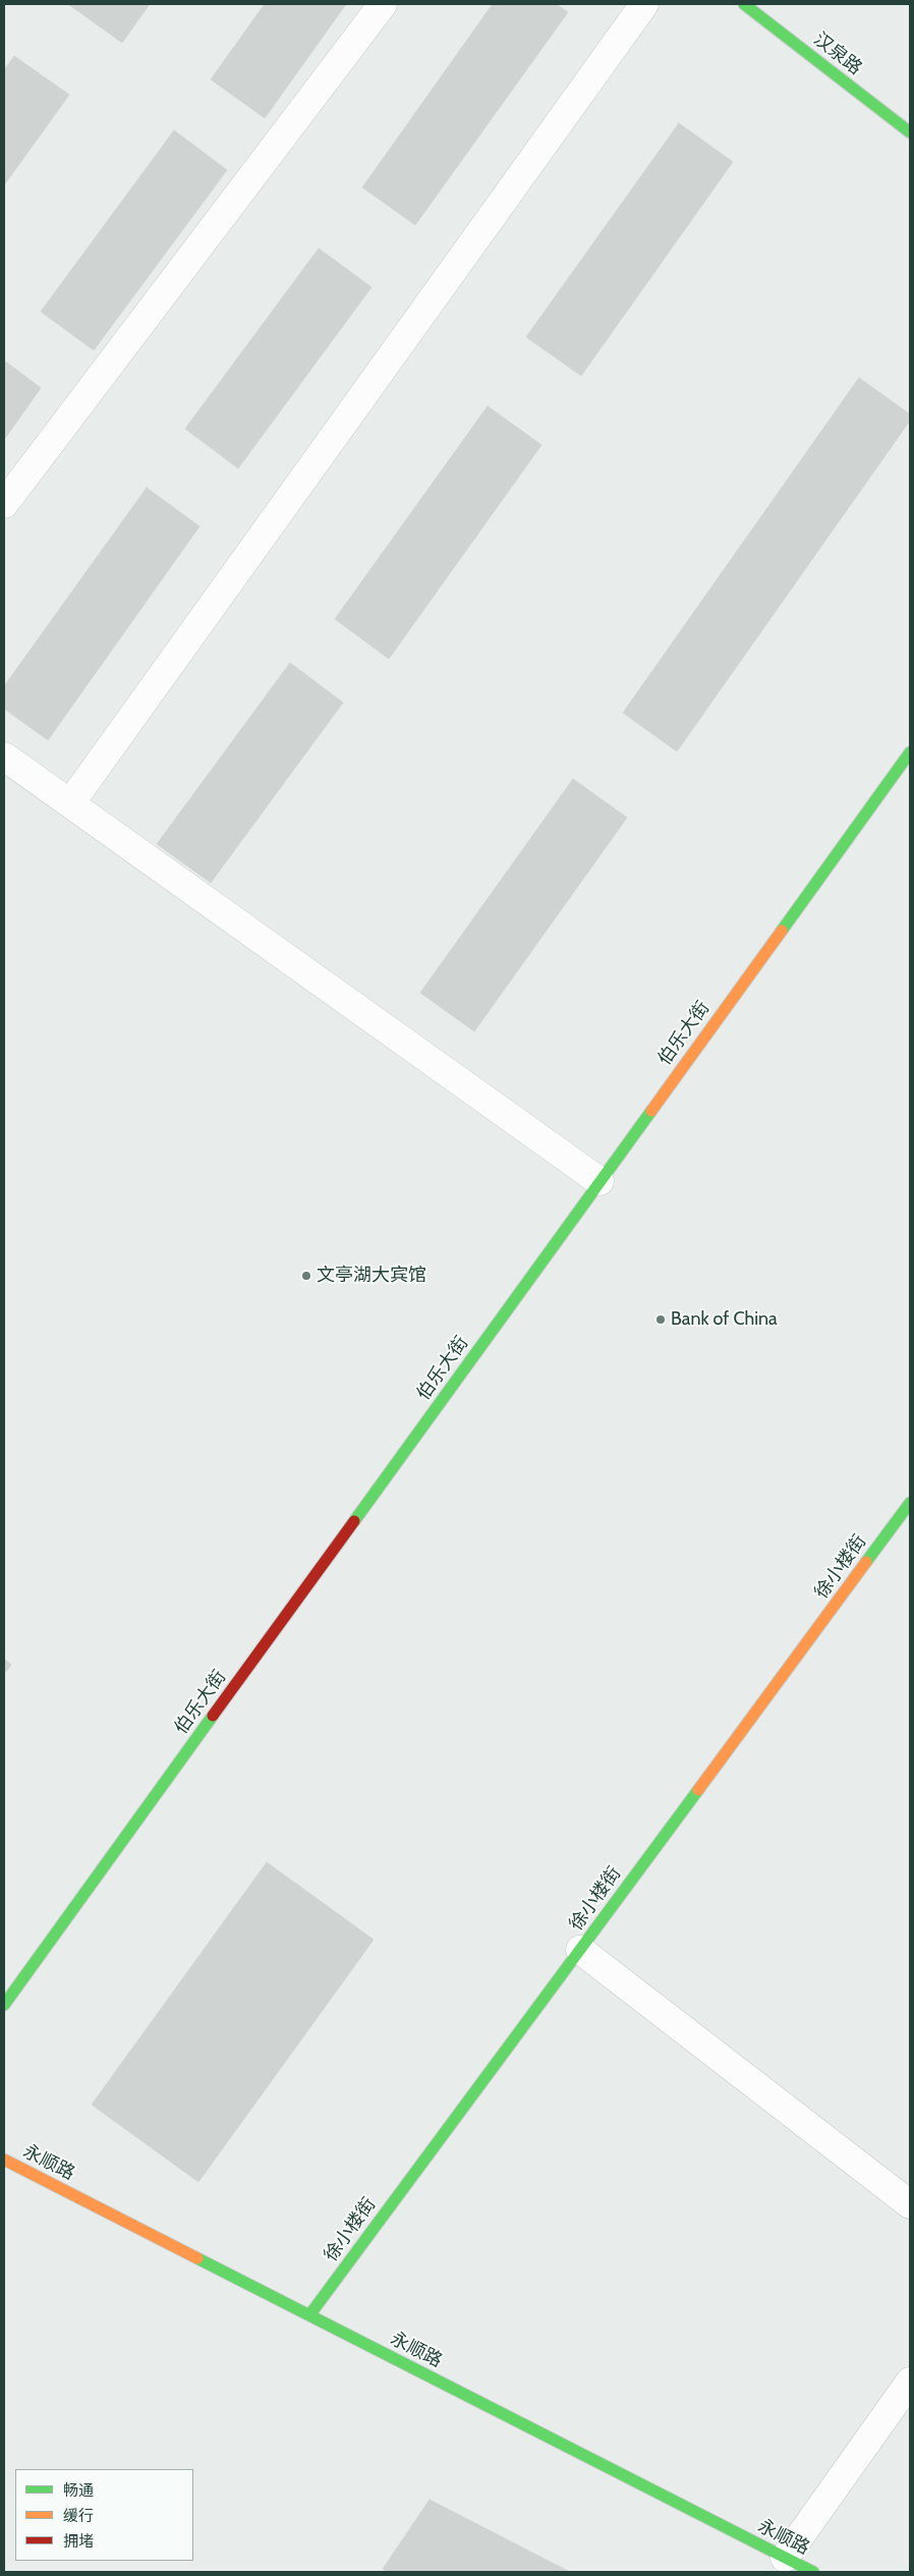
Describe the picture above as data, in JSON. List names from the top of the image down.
{
  "streets": {
    "street": [
      "汉泉路",
      "伯乐大街",
      "徐小楼街",
      "永顺路"
    ]
  },
  "crossings": [
    ["徐小楼街", "永顺路"]
  ],
  "places": ["文亭湖大宾馆", "Bank of China"],
  "legend": ["畅通", "缓行", "拥堵"]
}
